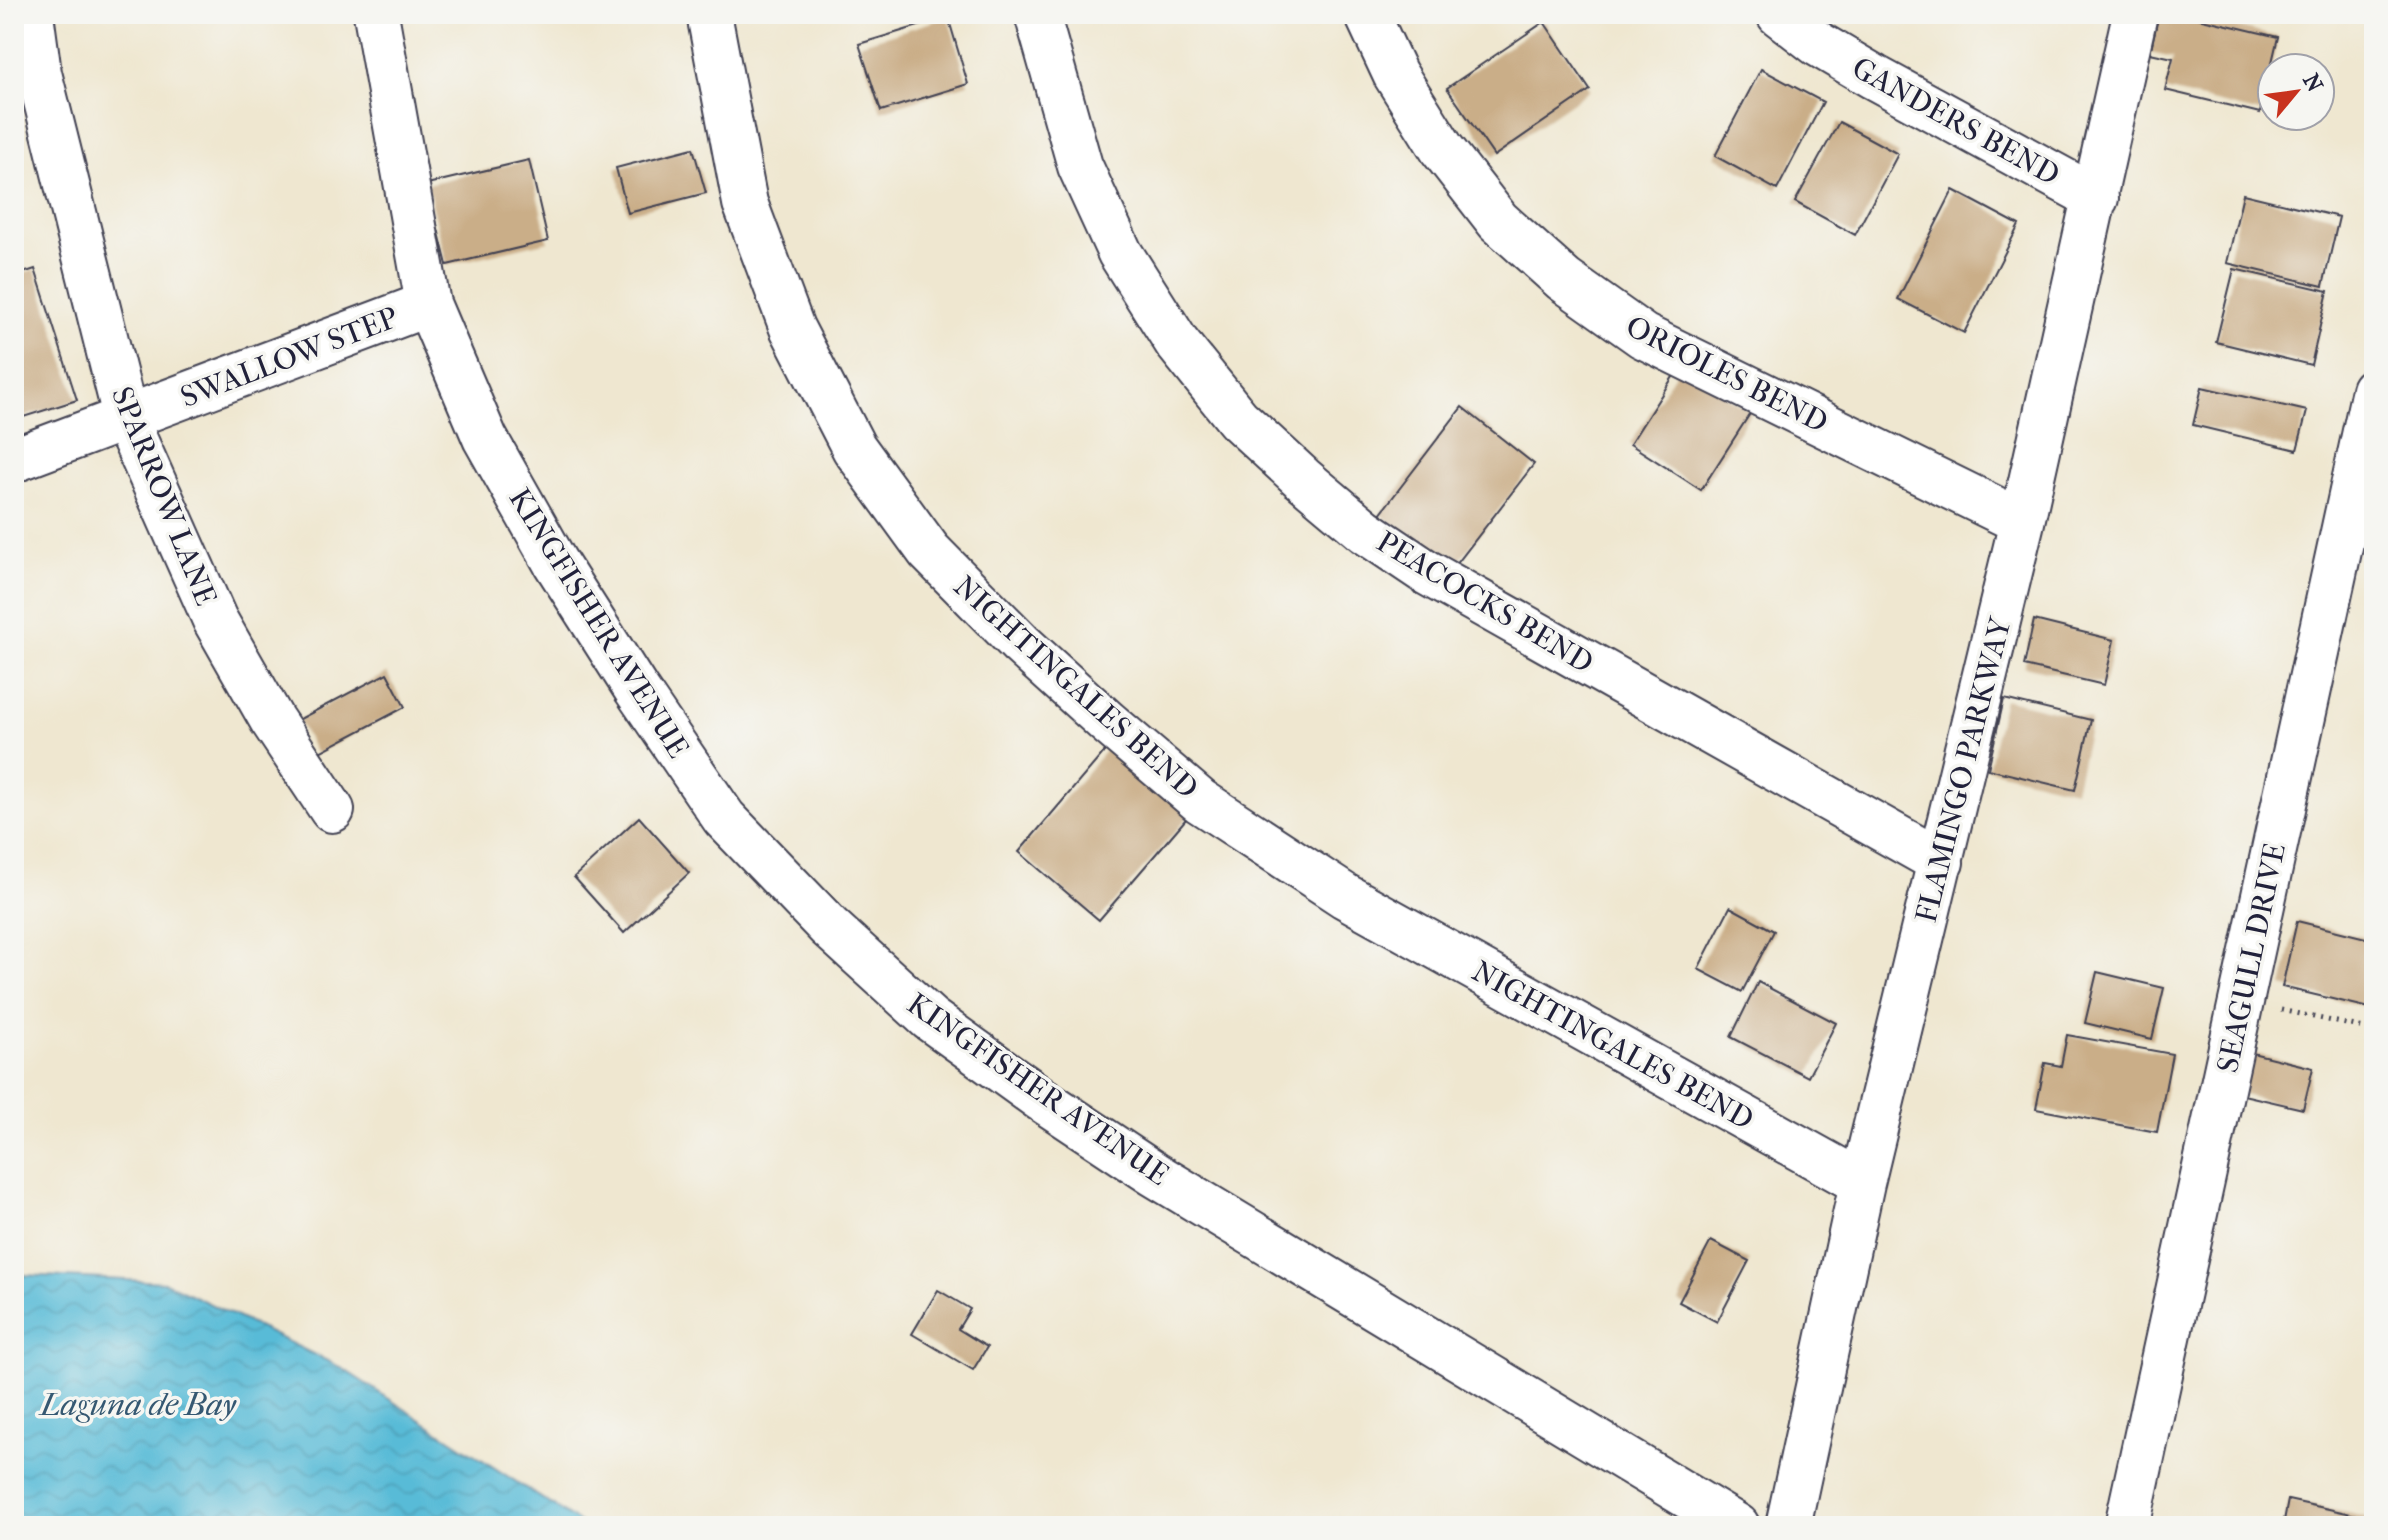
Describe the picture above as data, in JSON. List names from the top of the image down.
{
  "streets": {
    "street": [
      "GANDERS BEND",
      "SWALLOW STEP",
      "ORIOLES BEND",
      "SPARROW LANE",
      "PEACOCKS BEND",
      "KINGFISHER AVENUE",
      "NIGHTINGALES BEND",
      "FLAMINGO PARKWAY",
      "SEAGULL DRIVE"
    ]
  },
  "crossings": [
    ["GANDERS BEND", "FLAMINGO PARKWAY"],
    ["SWALLOW STEP", "SPARROW LANE"],
    ["SWALLOW STEP", "KINGFISHER AVENUE"],
    ["ORIOLES BEND", "FLAMINGO PARKWAY"],
    ["PEACOCKS BEND", "FLAMINGO PARKWAY"],
    ["NIGHTINGALES BEND", "FLAMINGO PARKWAY"]
  ],
  "water": ["Laguna de Bay"],
  "north": "top right"
}
